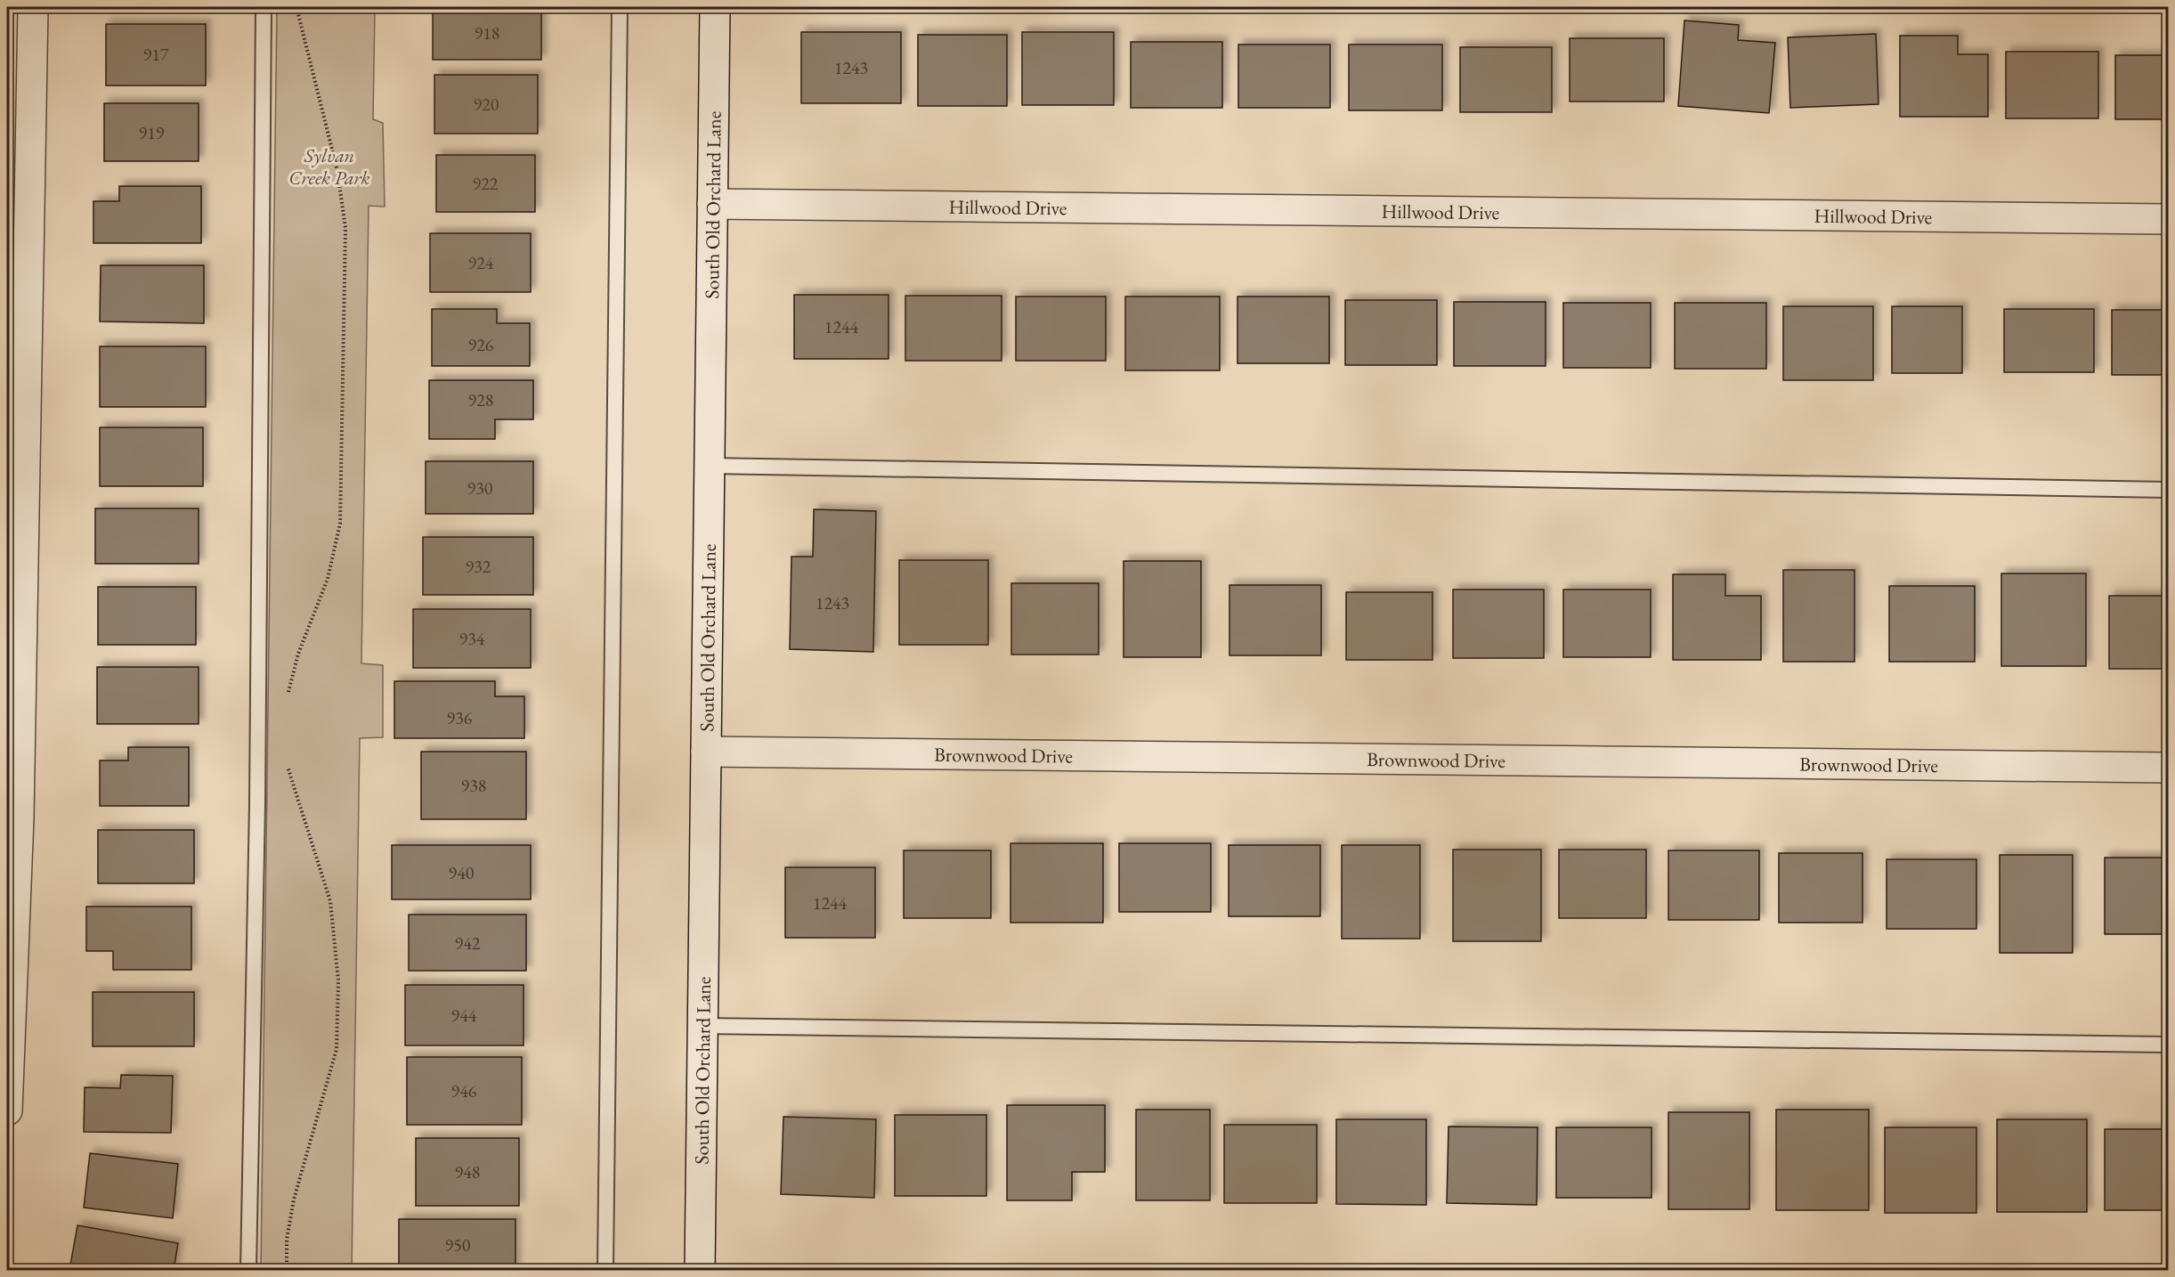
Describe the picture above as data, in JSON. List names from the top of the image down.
{
  "streets": {
    "street": ["South Old Orchard Lane", "Hillwood Drive", "Brownwood Drive"]
  },
  "crossings": [
    ["South Old Orchard Lane", "Hillwood Drive"],
    ["South Old Orchard Lane", "Brownwood Drive"]
  ],
  "parks": ["Sylvan Creek Park"],
  "house_numbers": [
    "918",
    "917",
    "1243",
    "920",
    "919",
    "922",
    "924",
    "1244",
    "926",
    "928",
    "930",
    "932",
    "1243",
    "934",
    "936",
    "938",
    "940",
    "1244",
    "942",
    "944",
    "946",
    "948",
    "950"
  ]
}
